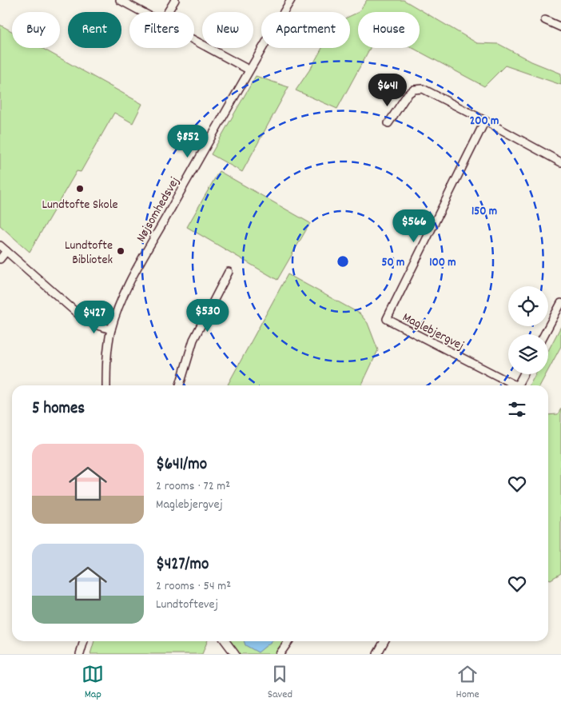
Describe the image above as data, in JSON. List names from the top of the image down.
{
  "streets": {
    "street": ["Nøjsomhedsvej", "Maglebjergvej"]
  },
  "places": ["Lundtofte Skole", "Lundtofte Bibliotek"],
  "page": {
    "chip": [
      "Buy",
      "Rent",
      "Filters",
      "New",
      "Apartment",
      "House"
    ],
    "price": [
      "$641",
      "$852",
      "$566",
      "$530",
      "$427"
    ],
    "heading": "5 homes",
    "list": [
      {
        "name": "$641/mo",
        "note": "2 rooms · 72 m² · Maglebjergvej"
      },
      {
        "name": "$427/mo",
        "note": "2 rooms · 54 m² · Lundtoftevej"
      }
    ],
    "tabs": ["Map", "Saved", "Home"]
  },
  "rings": [
    "200 m",
    "150 m",
    "50 m",
    "100 m"
  ]
}
